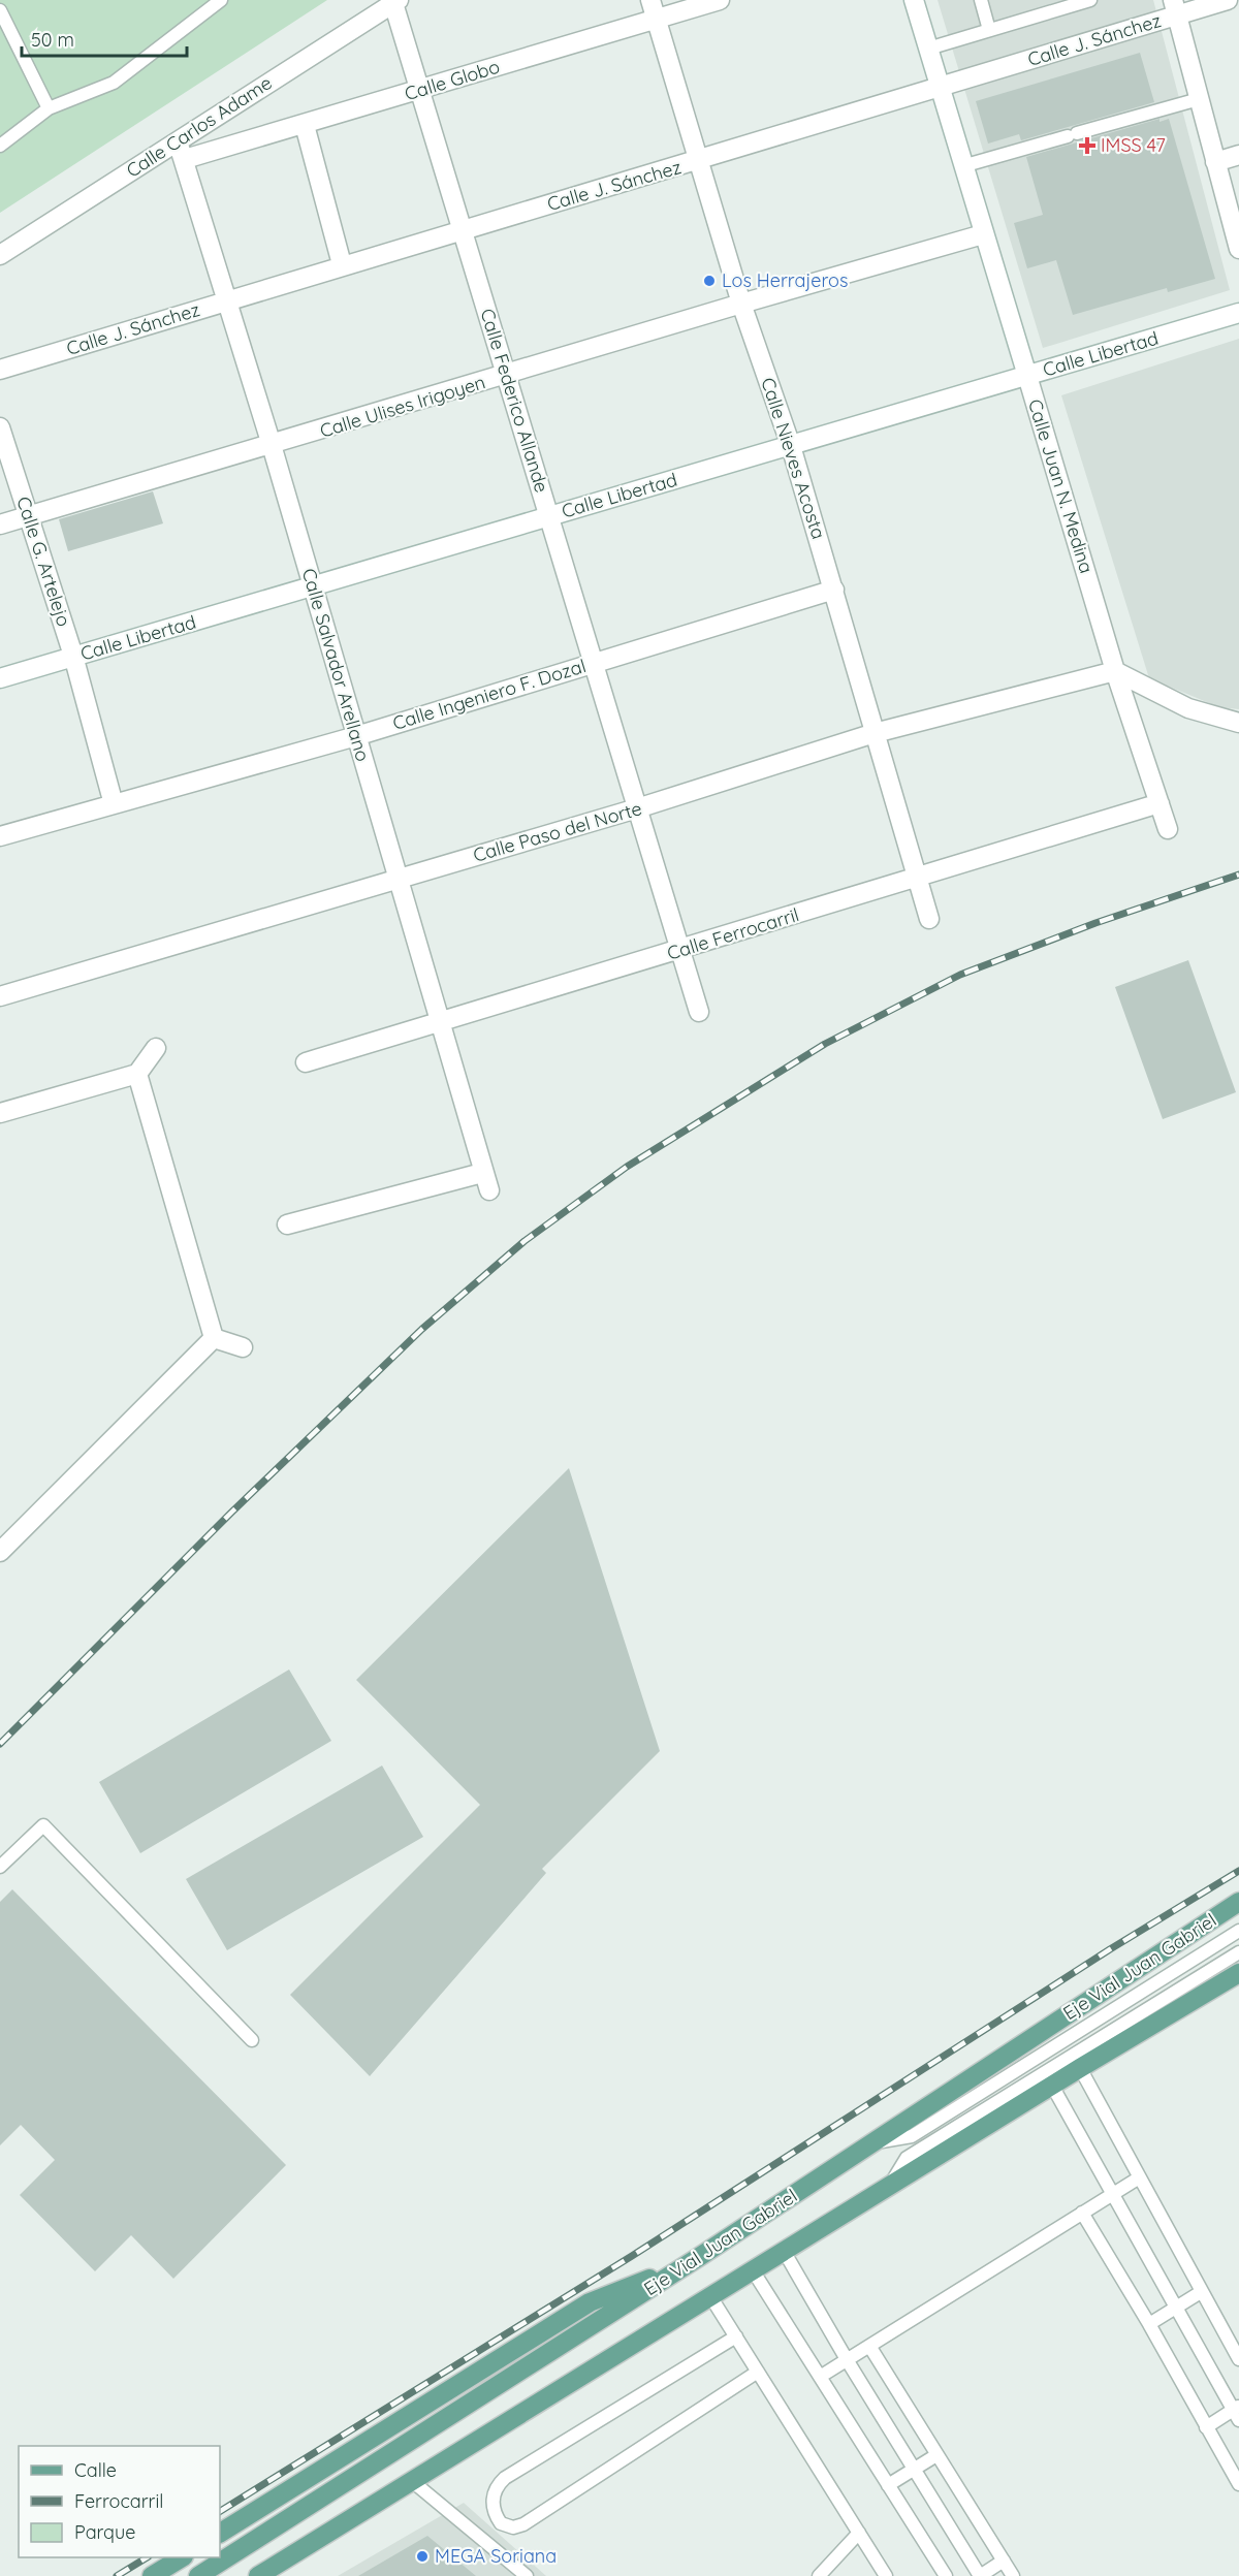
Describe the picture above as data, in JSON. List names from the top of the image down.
{
  "streets": {
    "main road": ["Eje Vial Juan Gabriel"],
    "street": [
      "Calle J. Sánchez",
      "Calle Globo",
      "Calle Carlos Adame",
      "Calle Libertad",
      "Calle Federico Allande",
      "Calle Ulises Irigoyen",
      "Calle Nieves Acosta",
      "Calle Juan N. Medina",
      "Calle G. Artelejo",
      "Calle Salvador Arellano",
      "Calle Ingeniero F. Dozal",
      "Calle Paso del Norte",
      "Calle Ferrocarril"
    ]
  },
  "crossings": [
    ["Calle J. Sánchez", "Calle Federico Allande"],
    ["Calle J. Sánchez", "Calle Nieves Acosta"],
    ["Calle J. Sánchez", "Calle Juan N. Medina"],
    ["Calle J. Sánchez", "Calle Salvador Arellano"],
    ["Calle Globo", "Calle Federico Allande"],
    ["Calle Globo", "Calle Nieves Acosta"],
    ["Calle Globo", "Calle Salvador Arellano"],
    ["Calle Carlos Adame", "Calle Federico Allande"],
    ["Calle Carlos Adame", "Calle Salvador Arellano"],
    ["Calle Libertad", "Calle Federico Allande"],
    ["Calle Libertad", "Calle Nieves Acosta"],
    ["Calle Libertad", "Calle Juan N. Medina"],
    ["Calle Libertad", "Calle G. Artelejo"],
    ["Calle Libertad", "Calle Salvador Arellano"],
    ["Calle Federico Allande", "Calle Ulises Irigoyen"],
    ["Calle Federico Allande", "Calle Ingeniero F. Dozal"],
    ["Calle Federico Allande", "Calle Paso del Norte"],
    ["Calle Federico Allande", "Calle Ferrocarril"],
    ["Calle Ulises Irigoyen", "Calle Nieves Acosta"],
    ["Calle Ulises Irigoyen", "Calle Juan N. Medina"],
    ["Calle Ulises Irigoyen", "Calle G. Artelejo"],
    ["Calle Ulises Irigoyen", "Calle Salvador Arellano"],
    ["Calle Nieves Acosta", "Calle Ingeniero F. Dozal"],
    ["Calle Nieves Acosta", "Calle Paso del Norte"],
    ["Calle Nieves Acosta", "Calle Ferrocarril"],
    ["Calle Juan N. Medina", "Calle Paso del Norte"],
    ["Calle Juan N. Medina", "Calle Ferrocarril"],
    ["Calle G. Artelejo", "Calle Ingeniero F. Dozal"],
    ["Calle Salvador Arellano", "Calle Ingeniero F. Dozal"],
    ["Calle Salvador Arellano", "Calle Paso del Norte"],
    ["Calle Salvador Arellano", "Calle Ferrocarril"]
  ],
  "places": {
    "health": ["IMSS 47"],
    "other": ["Los Herrajeros", "MEGA Soriana"]
  },
  "legend": ["Calle", "Ferrocarril", "Parque"],
  "scale_bar": "50 m"
}
